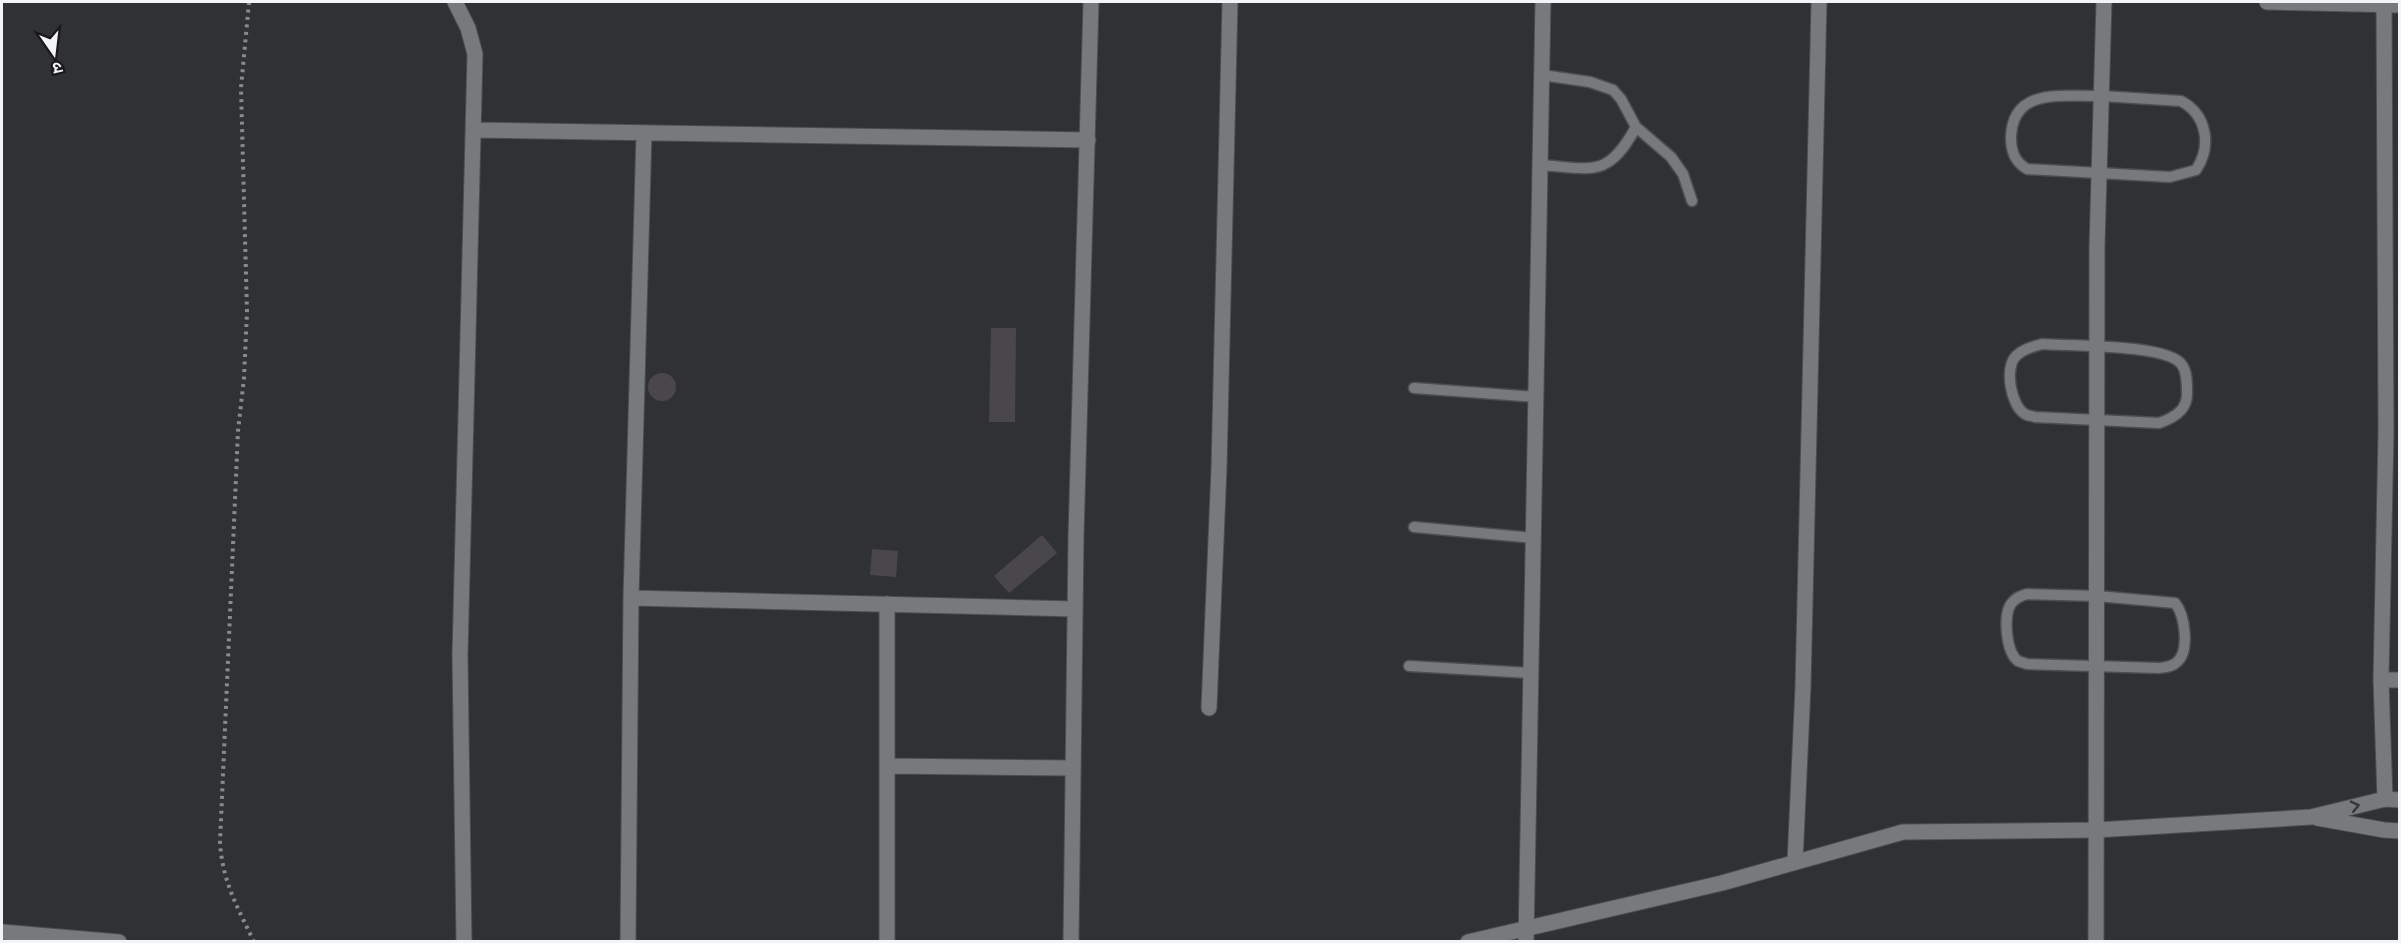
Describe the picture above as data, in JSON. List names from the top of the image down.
{
  "north": "bottom"
}
